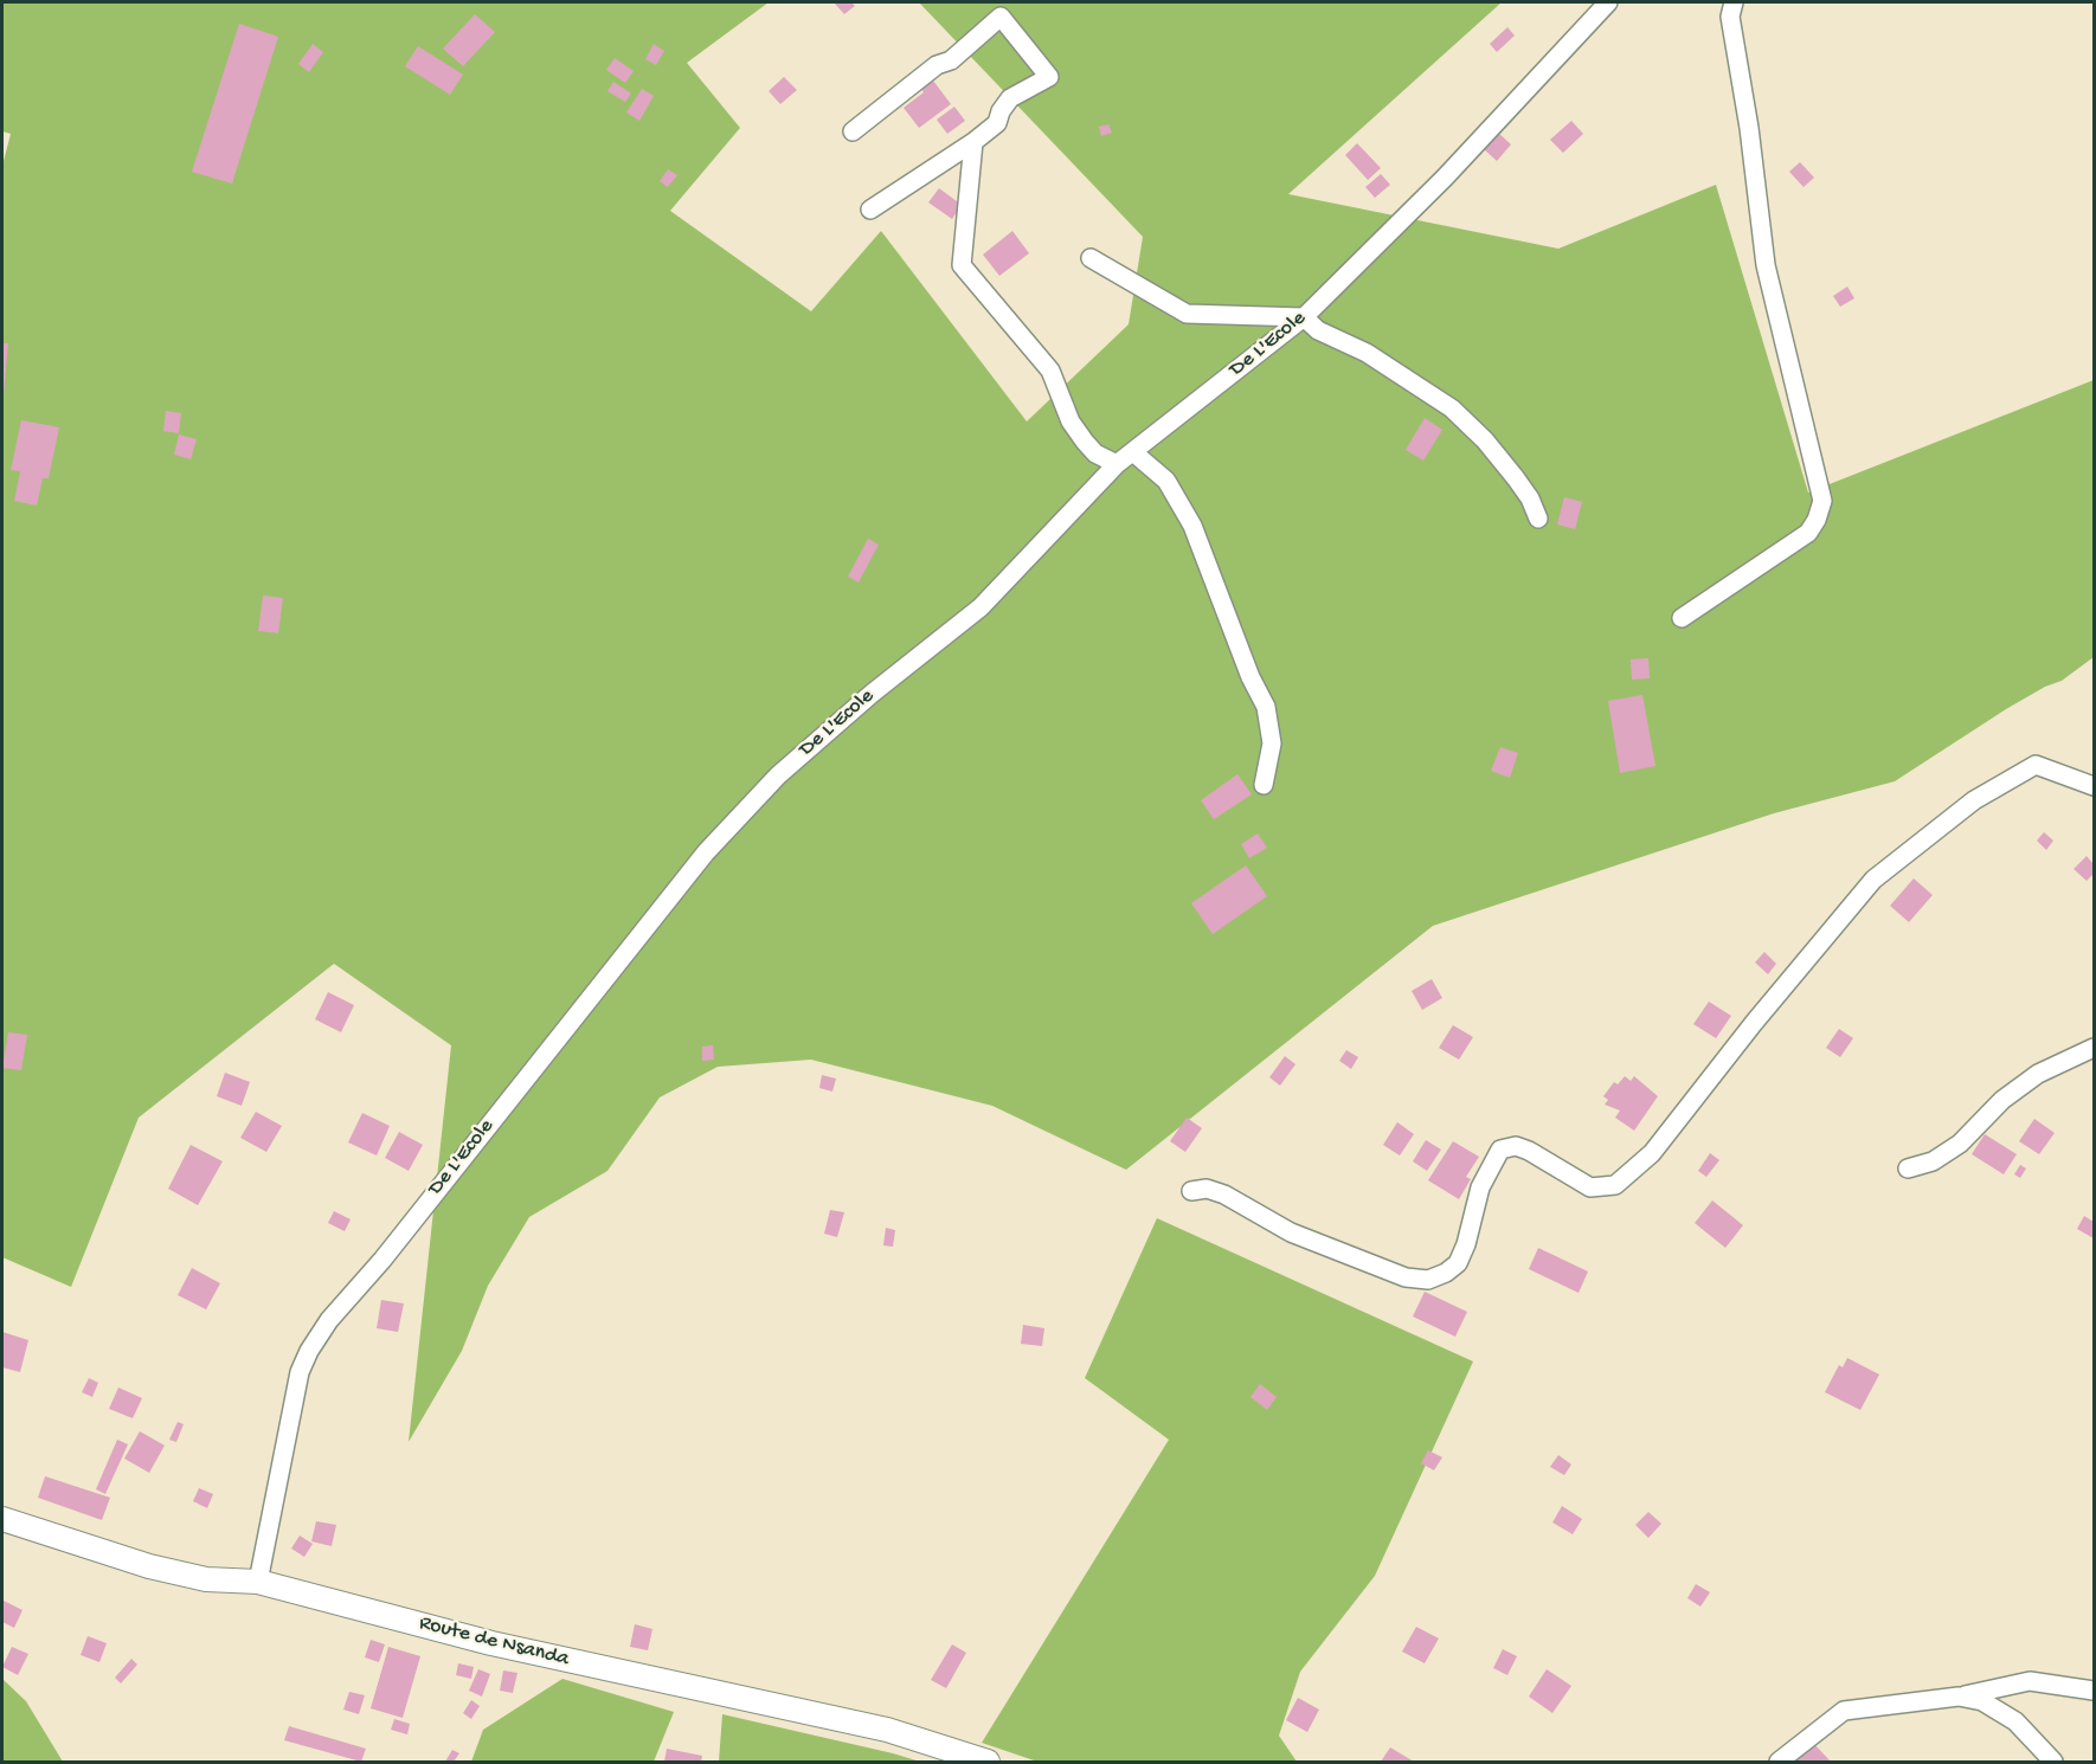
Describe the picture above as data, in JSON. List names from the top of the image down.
{
  "streets": {
    "street": ["De L'Ecole", "Route de Nsanda"]
  },
  "crossings": [
    ["De L'Ecole", "Route de Nsanda"]
  ]
}
